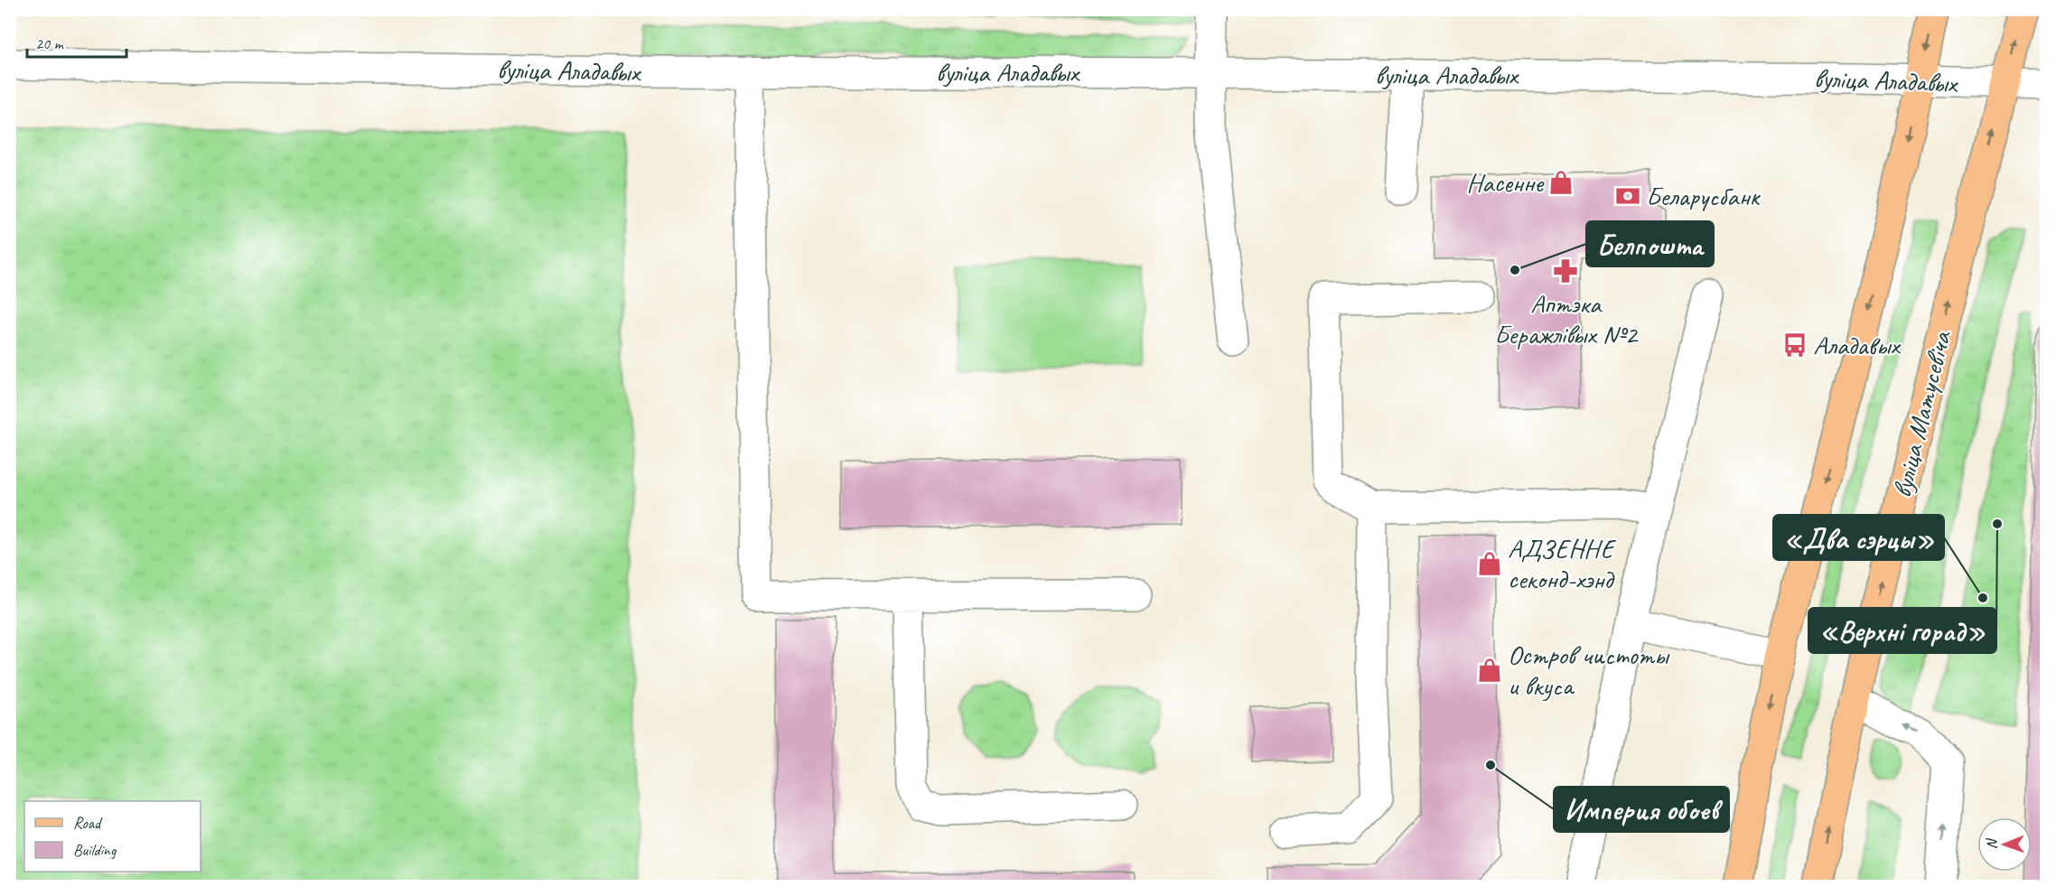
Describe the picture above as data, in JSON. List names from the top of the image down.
{
  "streets": {
    "main road": ["вуліца Матусевіча"],
    "street": ["вуліца Аладавых"]
  },
  "crossings": [
    ["вуліца Аладавых", "вуліца Матусевіча"]
  ],
  "places": {
    "shop": ["Насенне", "АДЗЕННЕ секонд-хэнд", "Остров чистоты и вкуса"],
    "bank": ["Беларусбанк"],
    "other": [
      "Белпошта",
      "«Верхні горад»",
      "«Два сэрцы»",
      "Империя обоев"
    ],
    "pharmacy": ["Аптэка Беражлівых №2"],
    "bus stop": ["Аладавых"]
  },
  "legend": ["Road", "Building"],
  "scale_bar": "20 m",
  "north": "left"
}
